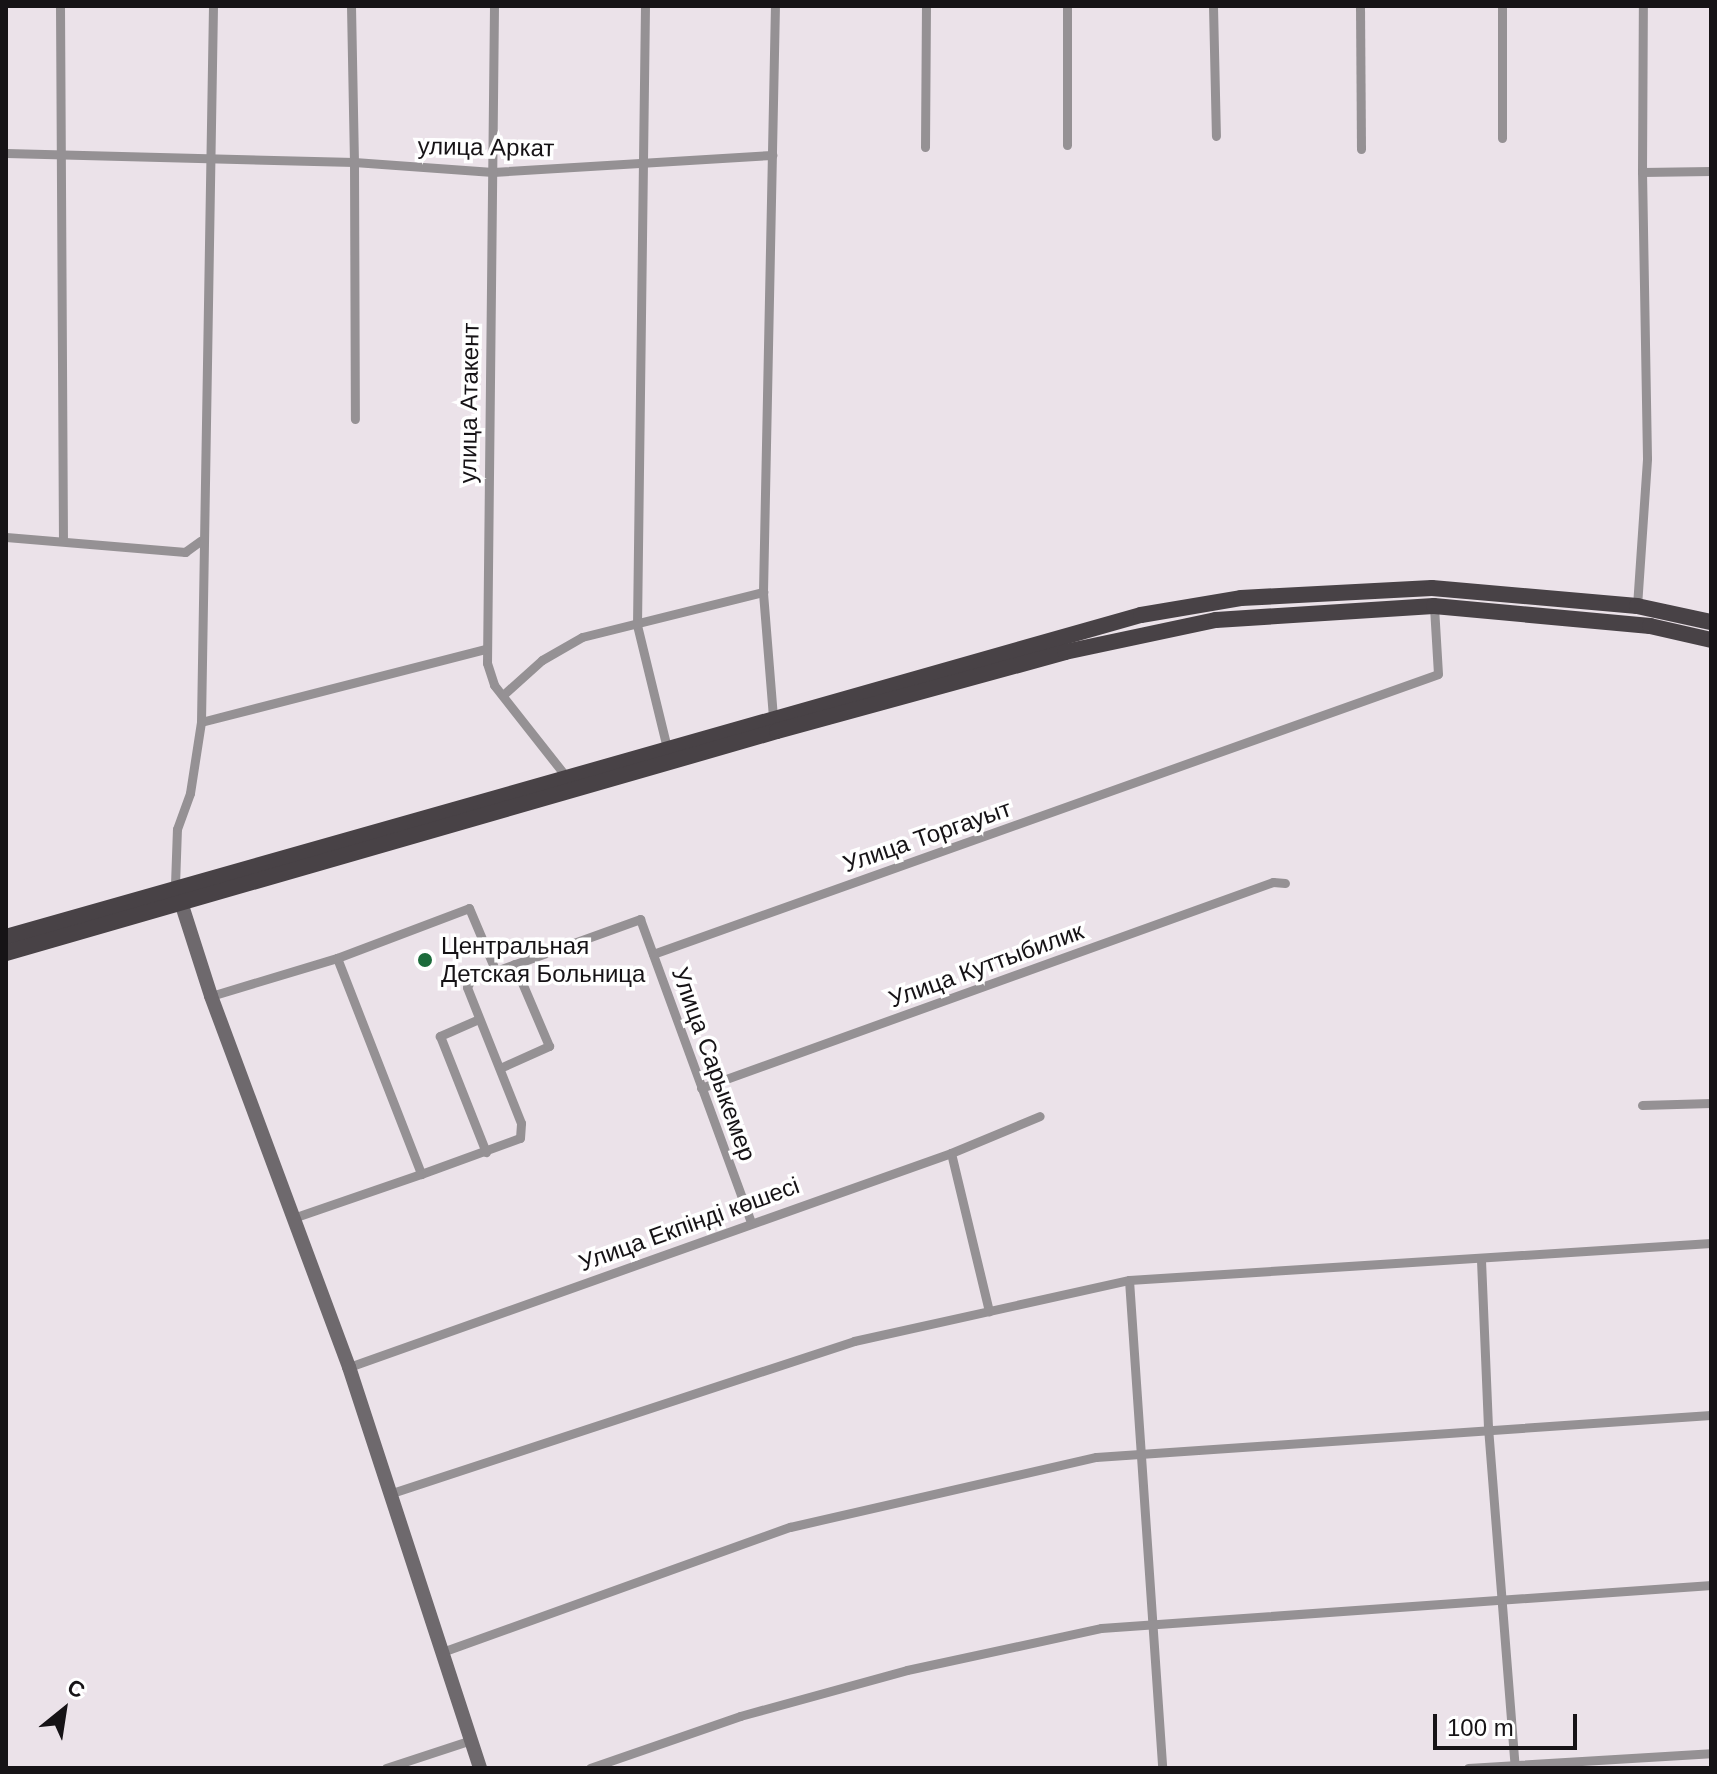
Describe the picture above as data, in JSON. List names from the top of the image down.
{
  "streets": {
    "street": [
      "улица Аркат",
      "улица Атакент",
      "Улица Торгауыт",
      "Улица Куттыбилик",
      "Улица Сарыкемер",
      "Улица Екпінді көшесі"
    ]
  },
  "crossings": [
    ["улица Аркат", "улица Атакент"],
    ["Улица Торгауыт", "Улица Сарыкемер"],
    ["Улица Куттыбилик", "Улица Сарыкемер"],
    ["Улица Сарыкемер", "Улица Екпінді көшесі"]
  ],
  "places": ["Центральная Детская Больница"],
  "scale_bar": "100 m",
  "north": "top right"
}
